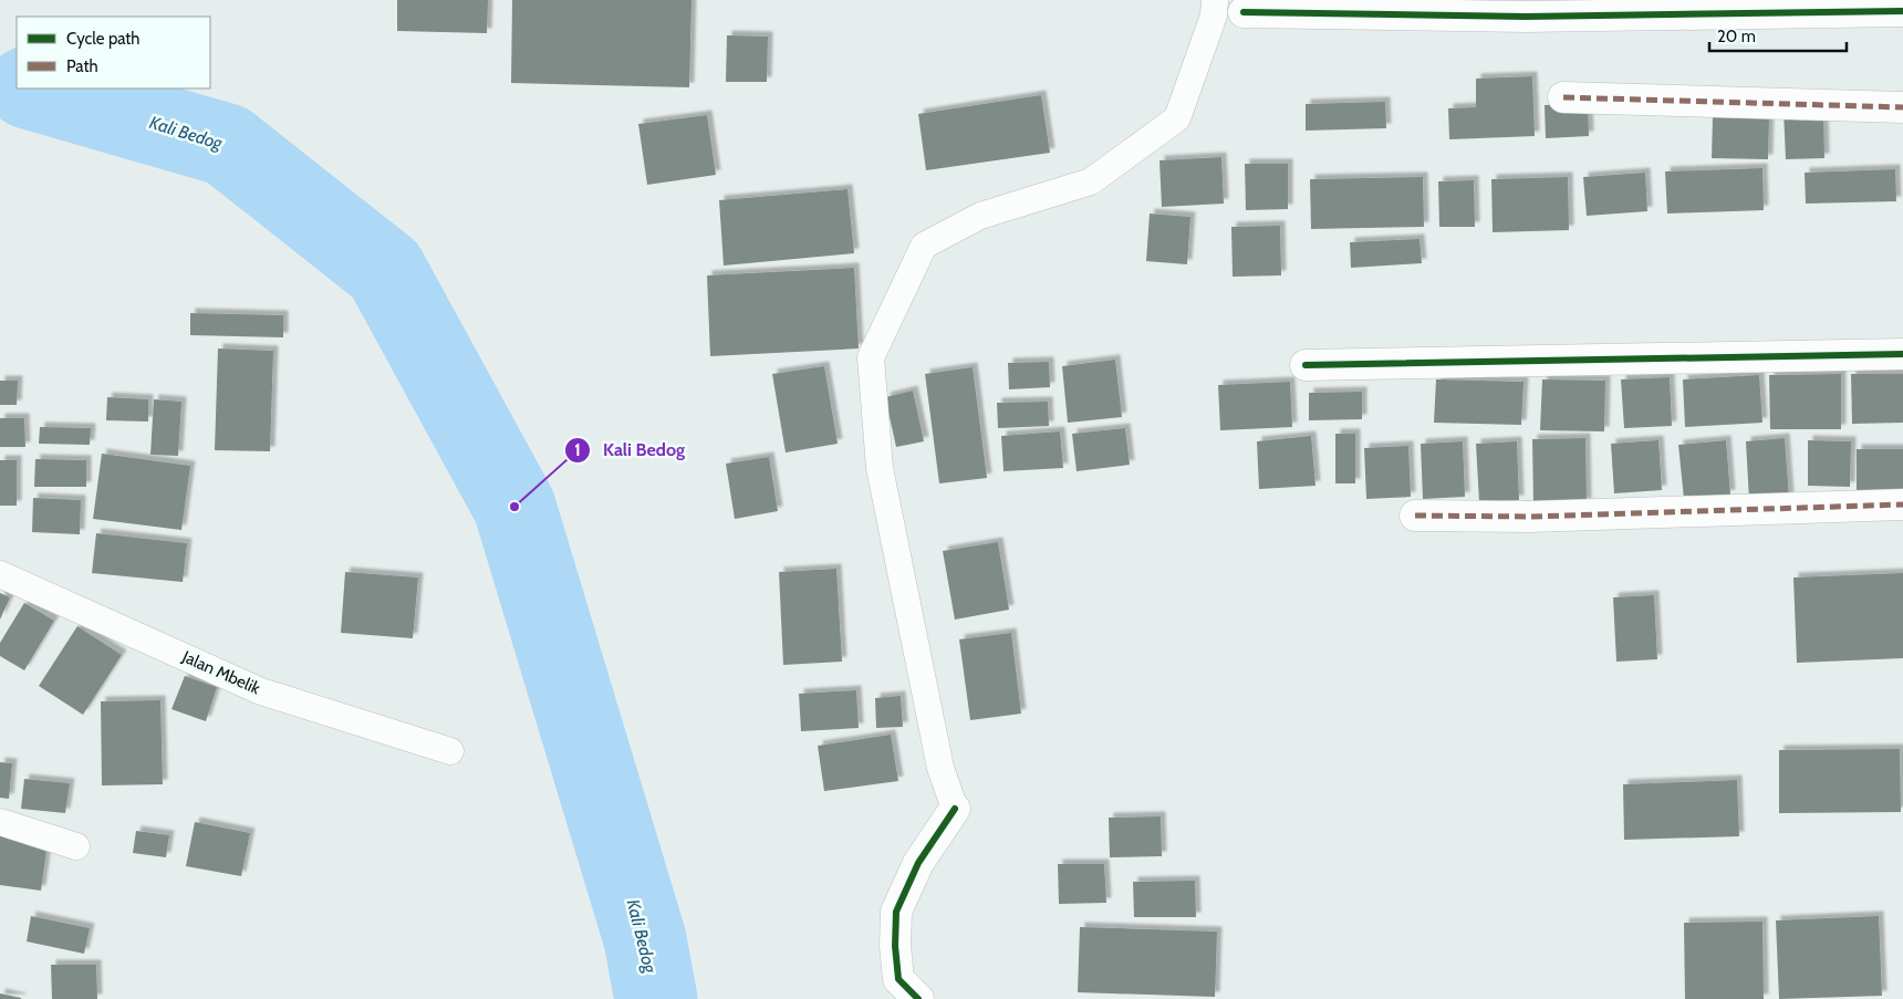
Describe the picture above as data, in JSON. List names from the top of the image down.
{
  "streets": {
    "lane": ["Jalan Mbelik"]
  },
  "water": ["Kali Bedog"],
  "places": ["Kali Bedog"],
  "legend": ["Cycle path", "Path"],
  "scale_bar": "20 m"
}
